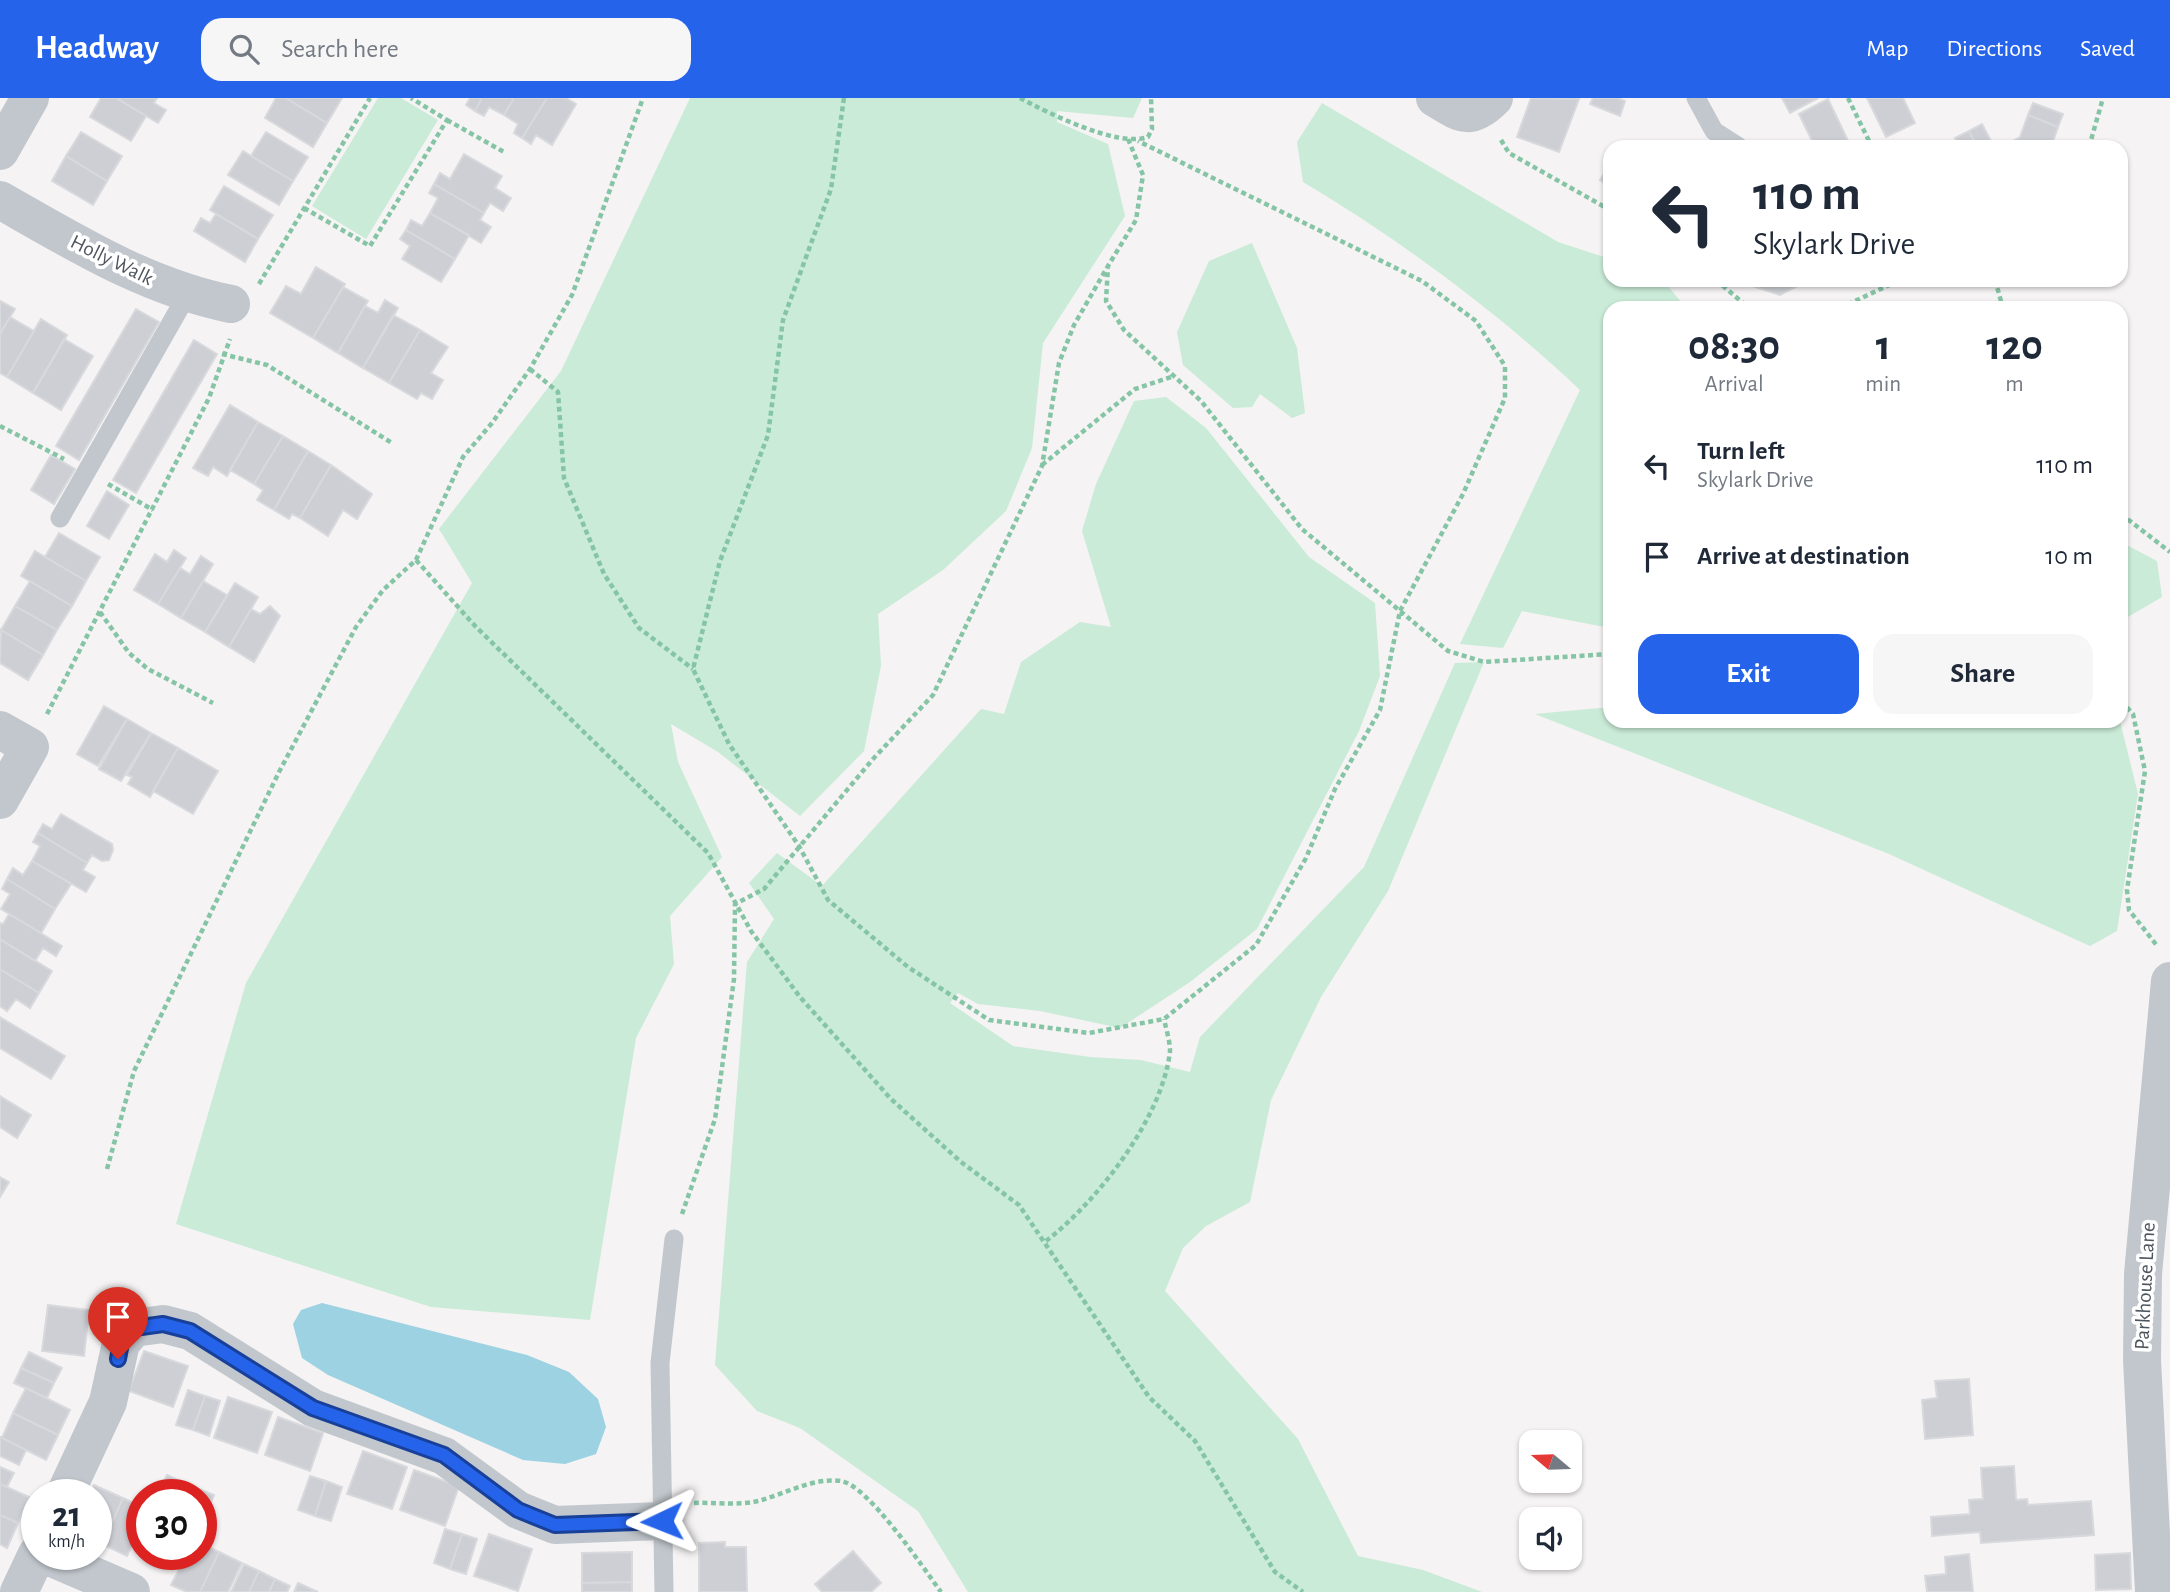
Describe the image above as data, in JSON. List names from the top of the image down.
{
  "streets": {
    "street": ["Holly Walk", "Parkhouse Lane"]
  },
  "north": "left",
  "page": {
    "header": "Headway",
    "search": "Search here",
    "nav": ["Map", "Directions", "Saved"],
    "turn": ["110 m", "Skylark Drive"],
    "eta": [
      "08:30",
      "Arrival",
      "1",
      "min",
      "120",
      "m"
    ],
    "list": [
      {
        "name": "Turn left",
        "note": "Skylark Drive",
        "value": "110 m"
      },
      {
        "name": "Arrive at destination",
        "value": "10 m"
      }
    ],
    "buttons": ["Exit", "Share"],
    "speed": "21 km/h",
    "limit": "30"
  }
}
